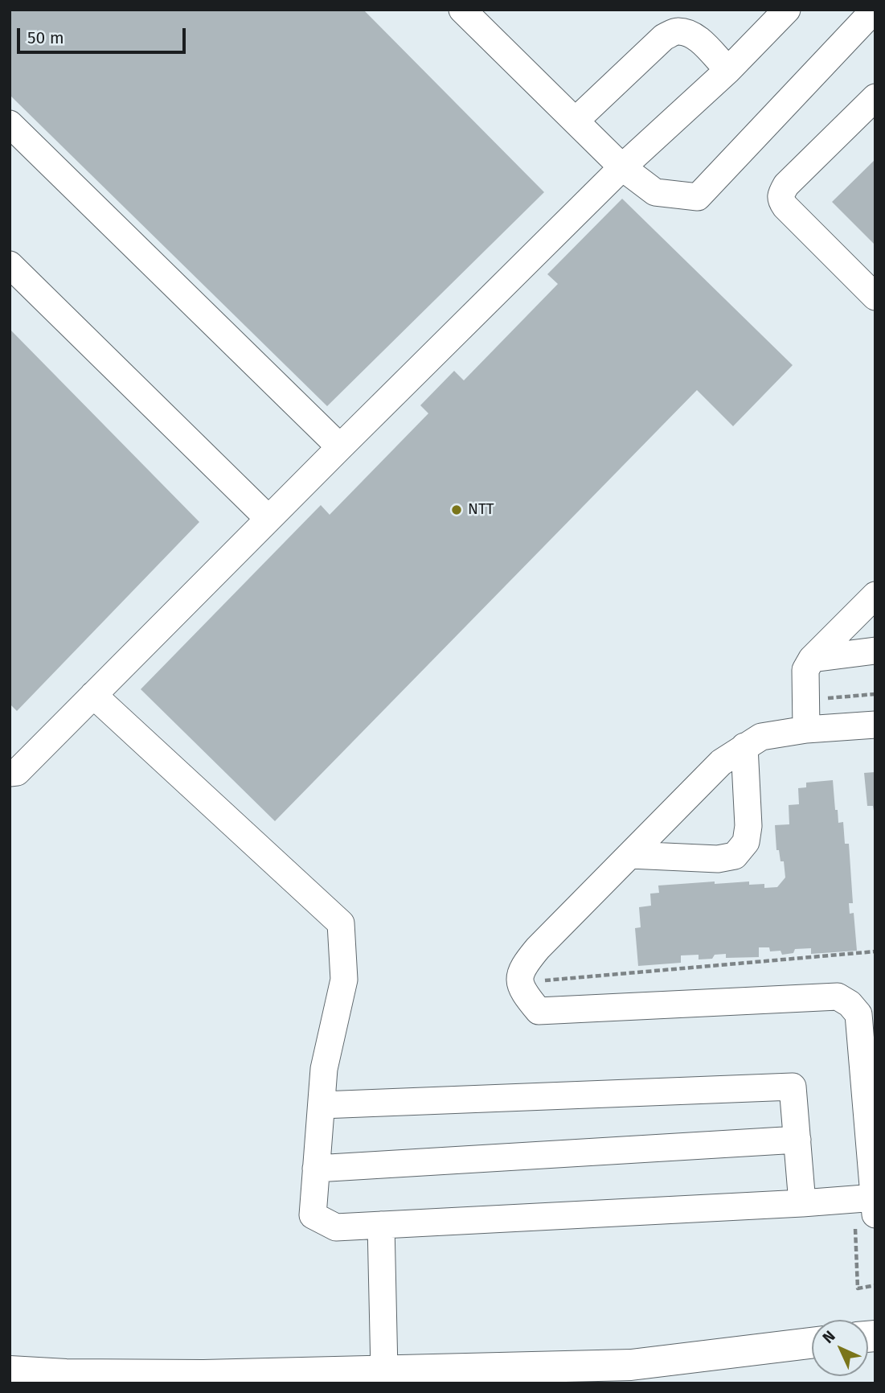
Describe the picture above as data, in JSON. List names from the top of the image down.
{
  "places": ["NTT"],
  "scale_bar": "50 m",
  "north": "top left"
}
